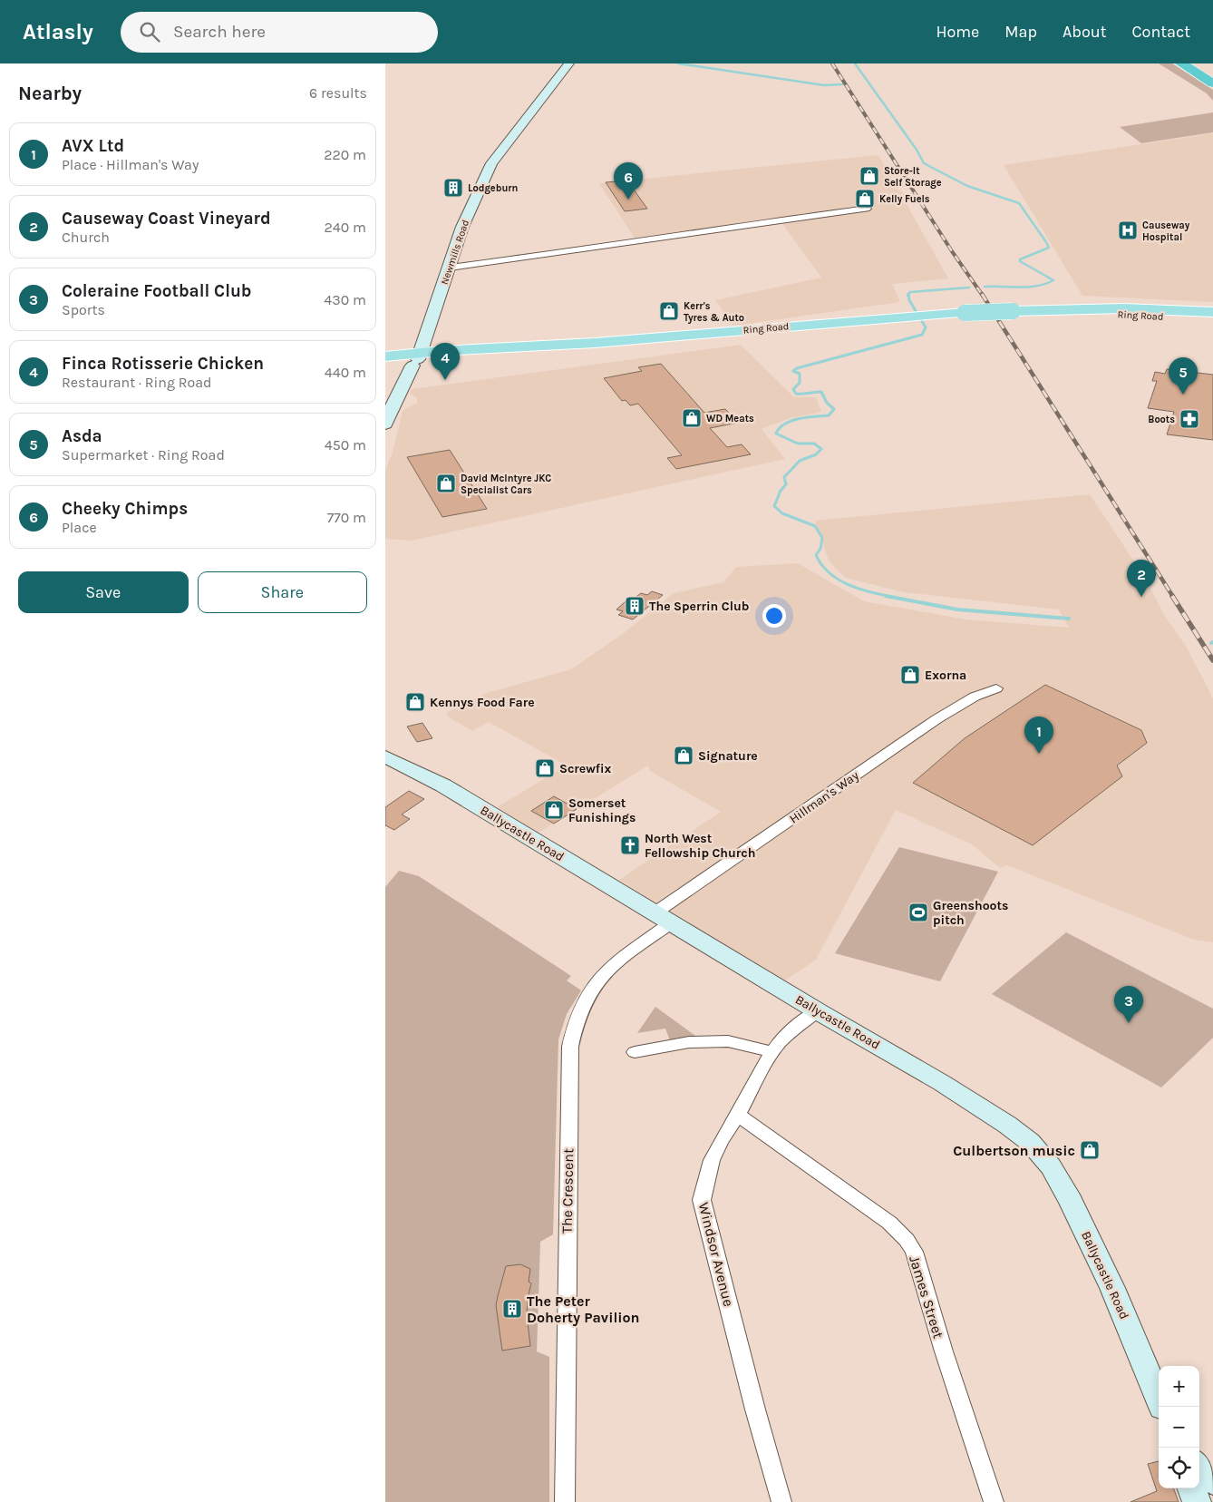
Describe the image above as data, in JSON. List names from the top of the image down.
{
  "streets": {
    "main road": ["Ring Road"],
    "street": [
      "Newmills Road",
      "Hillman's Way",
      "Ballycastle Road",
      "The Crescent",
      "Windsor Avenue",
      "James Street"
    ]
  },
  "crossings": [
    ["Newmills Road", "Ring Road"],
    ["Hillman's Way", "Ballycastle Road"],
    ["Hillman's Way", "The Crescent"],
    ["Ballycastle Road", "The Crescent"],
    ["Ballycastle Road", "Windsor Avenue"],
    ["Windsor Avenue", "James Street"]
  ],
  "places": {
    "shop": [
      "Store-It Self Storage",
      "Kelly Fuels",
      "Kerr's Tyres & Auto",
      "WD Meats",
      "David McIntyre JKC Specialist Cars",
      "Exorna",
      "Kennys Food Fare",
      "Signature",
      "Screwfix",
      "Somerset Funishings",
      "Culbertson music"
    ],
    "building": ["Lodgeburn", "The Sperrin Club", "The Peter Doherty Pavilion"],
    "hospital": ["Causeway Hospital"],
    "pharmacy": ["Boots"],
    "church": ["North West Fellowship Church"],
    "sports": ["Greenshoots pitch"]
  },
  "page": {
    "header": "Atlasly",
    "search": "Search here",
    "nav": [
      "Home",
      "Map",
      "About",
      "Contact"
    ],
    "heading": ["Nearby", "6 results"],
    "list": [
      {
        "mark": "1",
        "name": "AVX Ltd",
        "note": "Place · Hillman's Way",
        "value": "220 m"
      },
      {
        "mark": "2",
        "name": "Causeway Coast Vineyard",
        "note": "Church",
        "value": "240 m"
      },
      {
        "mark": "3",
        "name": "Coleraine Football Club",
        "note": "Sports",
        "value": "430 m"
      },
      {
        "mark": "4",
        "name": "Finca Rotisserie Chicken",
        "note": "Restaurant · Ring Road",
        "value": "440 m"
      },
      {
        "mark": "5",
        "name": "Asda",
        "note": "Supermarket · Ring Road",
        "value": "450 m"
      },
      {
        "mark": "6",
        "name": "Cheeky Chimps",
        "note": "Place",
        "value": "770 m"
      }
    ],
    "pins": [
      "6",
      "4",
      "5",
      "2",
      "1",
      "3"
    ],
    "buttons": ["Save", "Share"],
    "map_buttons": ["+", "−"]
  }
}
